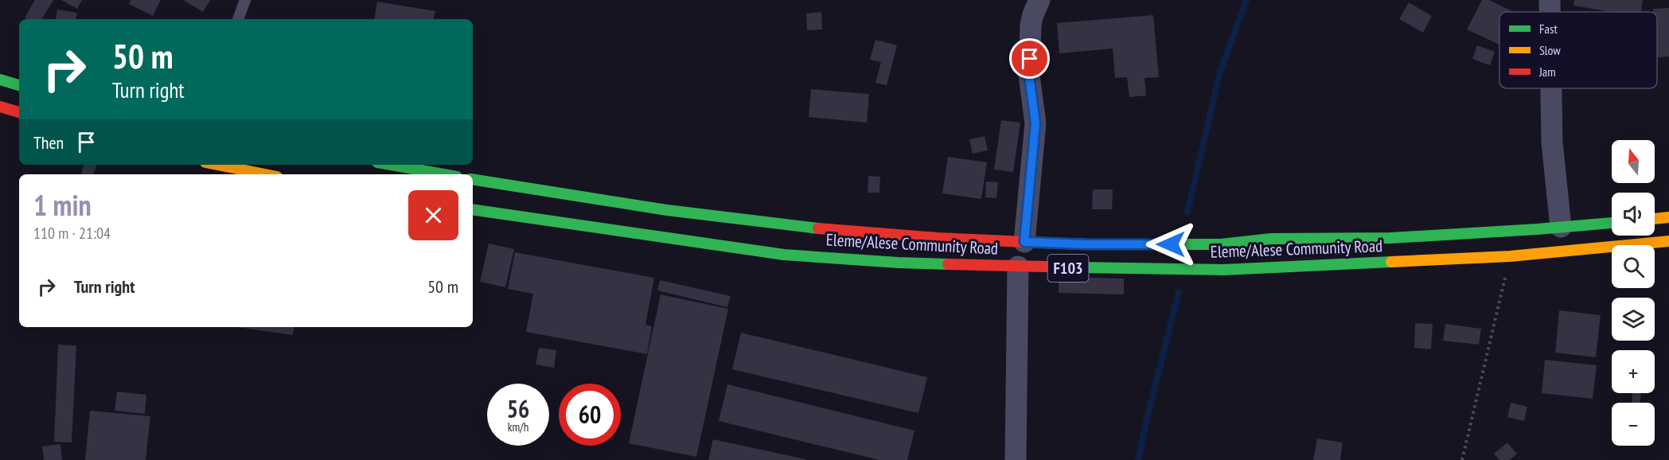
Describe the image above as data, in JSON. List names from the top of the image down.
{
  "streets": {
    "main road": ["Eleme/Alese Community Road", "F103"]
  },
  "legend": ["Fast", "Slow", "Jam"],
  "north": "top",
  "page": {
    "turn": ["50 m", "Turn right"],
    "then": "Then",
    "map_buttons": ["+", "−"],
    "heading": ["1 min", "110 m · 21:04"],
    "list": [
      {
        "name": "Turn right",
        "value": "50 m"
      }
    ],
    "speed": "56 km/h",
    "limit": "60"
  }
}
